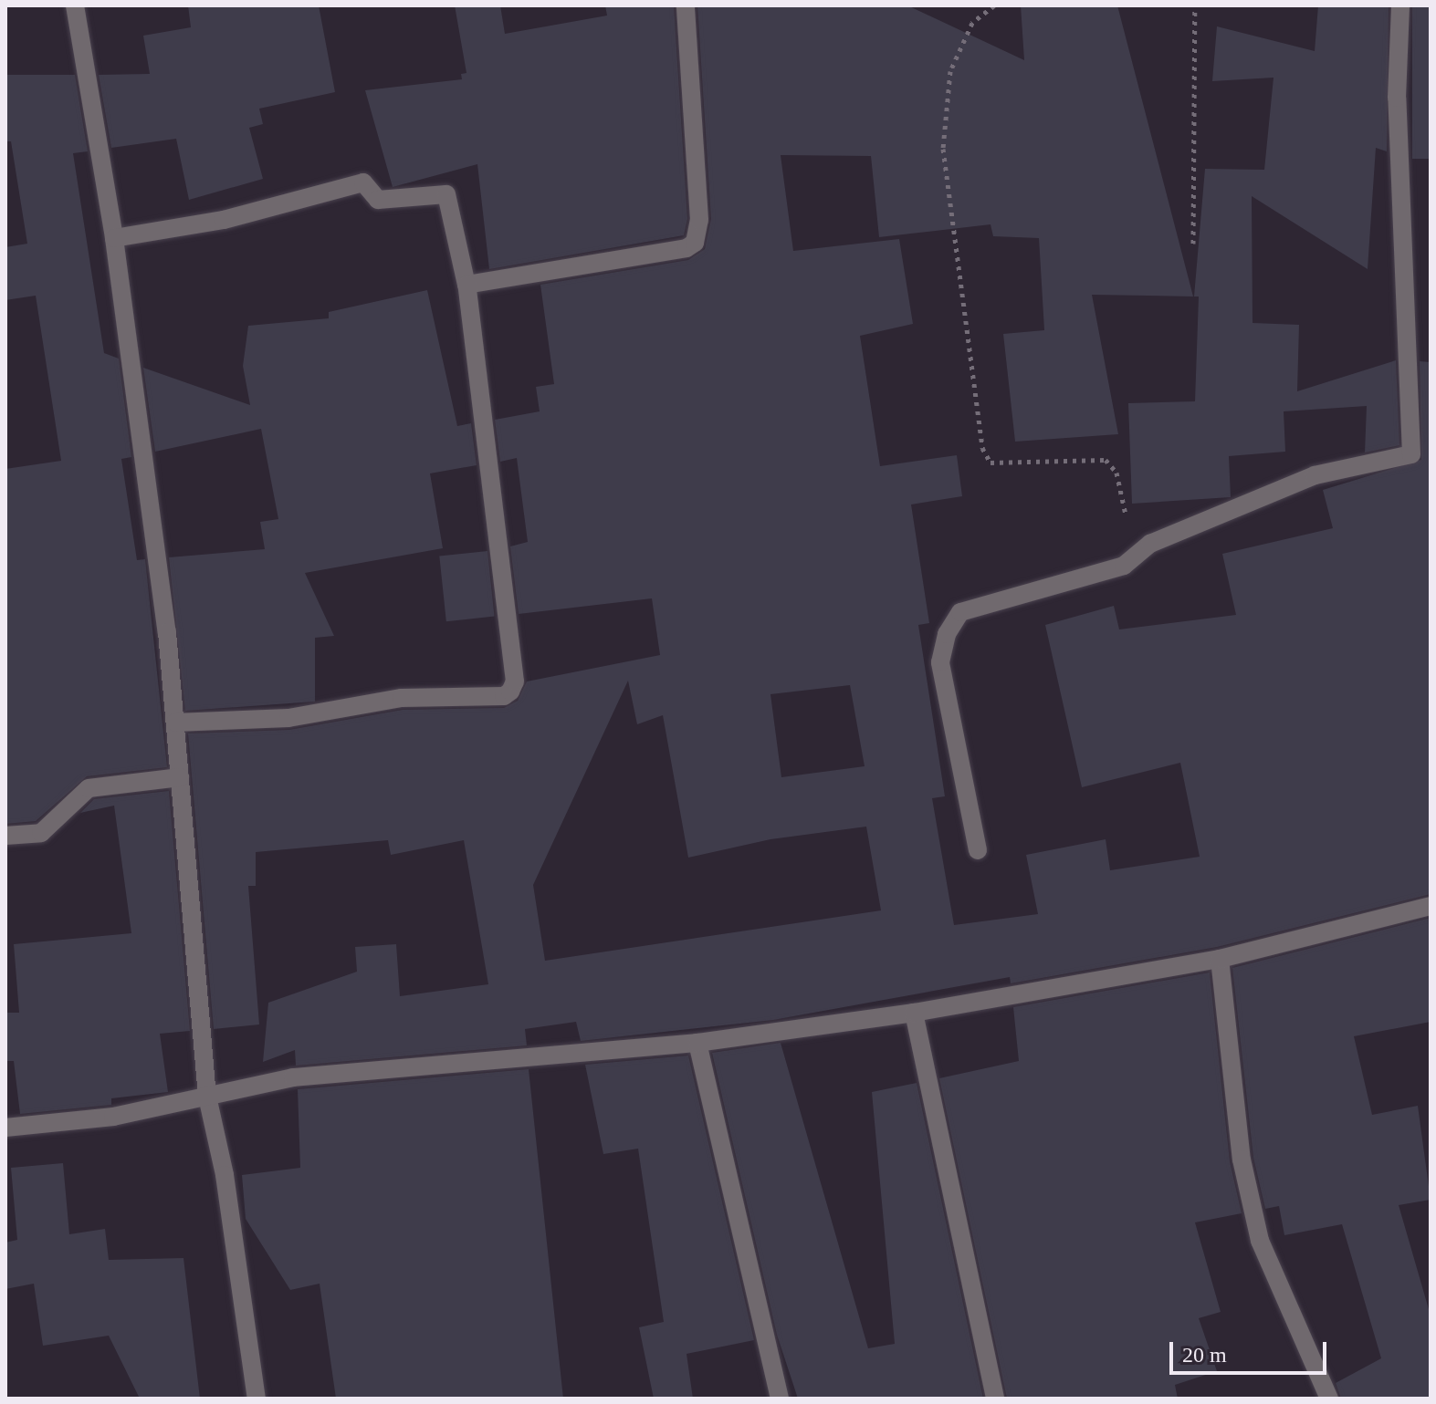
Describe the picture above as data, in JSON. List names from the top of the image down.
{
  "scale_bar": "20 m"
}
